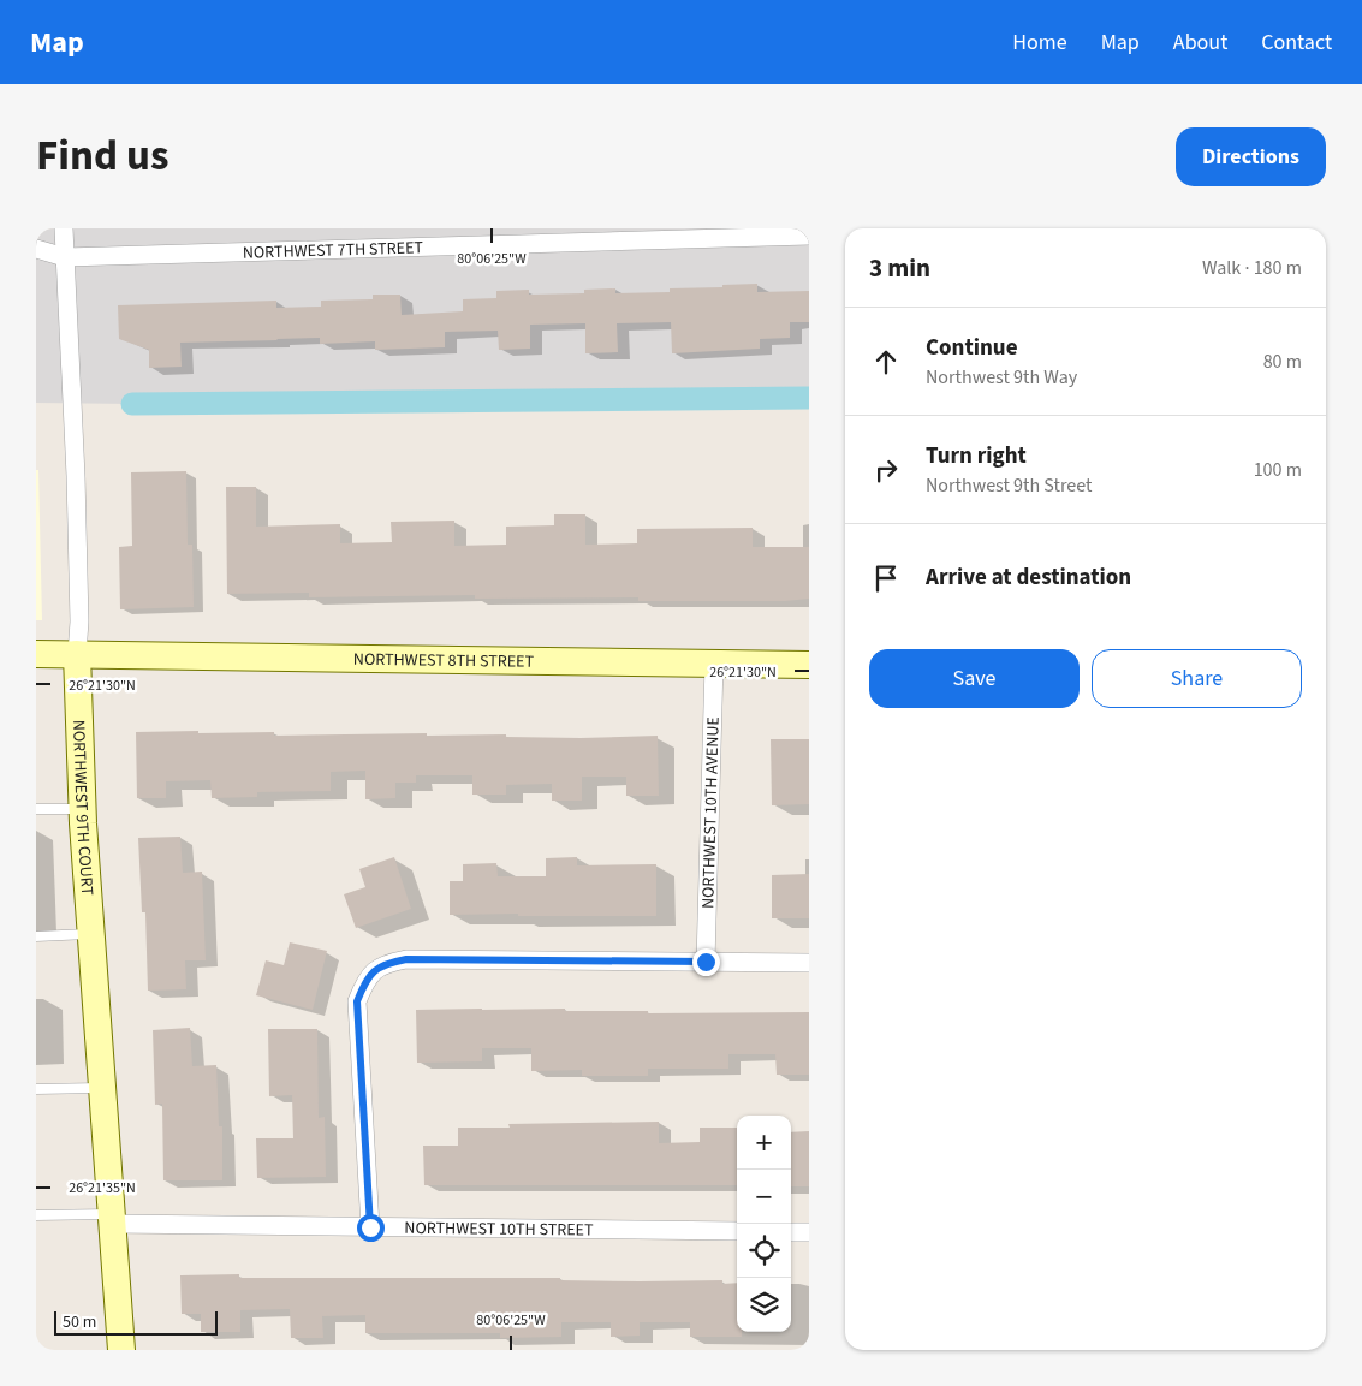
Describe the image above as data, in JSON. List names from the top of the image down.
{
  "streets": {
    "street": [
      "NORTHWEST 7TH STREET",
      "NORTHWEST 8TH STREET",
      "NORTHWEST 9TH COURT",
      "NORTHWEST 10TH AVENUE",
      "NORTHWEST 10TH STREET"
    ]
  },
  "crossings": [
    ["NORTHWEST 7TH STREET", "NORTHWEST 9TH COURT"],
    ["NORTHWEST 8TH STREET", "NORTHWEST 9TH COURT"],
    ["NORTHWEST 8TH STREET", "NORTHWEST 10TH AVENUE"],
    ["NORTHWEST 9TH COURT", "NORTHWEST 10TH STREET"]
  ],
  "scale_bar": "50 m",
  "page": {
    "header": "Map",
    "nav": [
      "Home",
      "Map",
      "About",
      "Contact"
    ],
    "title": "Find us",
    "buttons": [
      "Directions",
      ["Save", "Share"]
    ],
    "heading": ["3 min", "Walk · 180 m"],
    "list": [
      ["Continue", "Northwest 9th Way", "80 m"],
      ["Turn right", "Northwest 9th Street", "100 m"],
      "Arrive at destination"
    ],
    "map_buttons": ["+", "−"],
    "scale": "50 m"
  },
  "coordinates": ["80°06'25\"W", "26°21'30\"N", "26°21'35\"N"]
}
